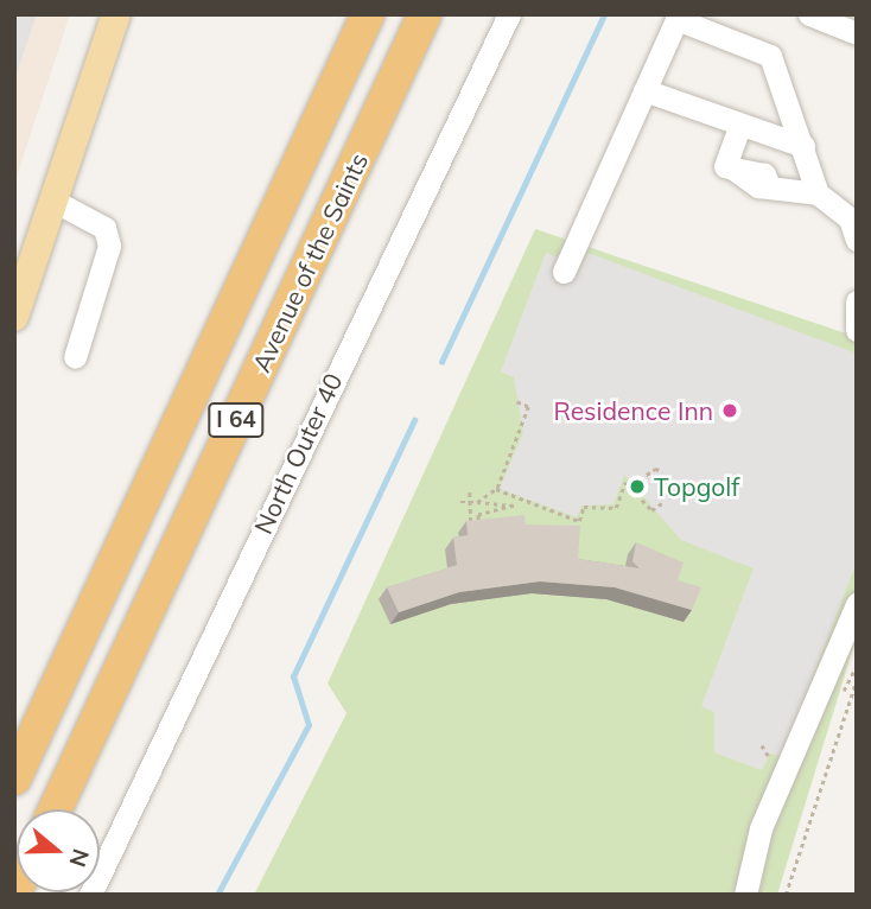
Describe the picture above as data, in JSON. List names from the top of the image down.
{
  "streets": {
    "highway": ["Avenue of the Saints", "I 64"],
    "street": ["North Outer 40"]
  },
  "places": ["Residence Inn", "Topgolf"],
  "north": "right"
}
